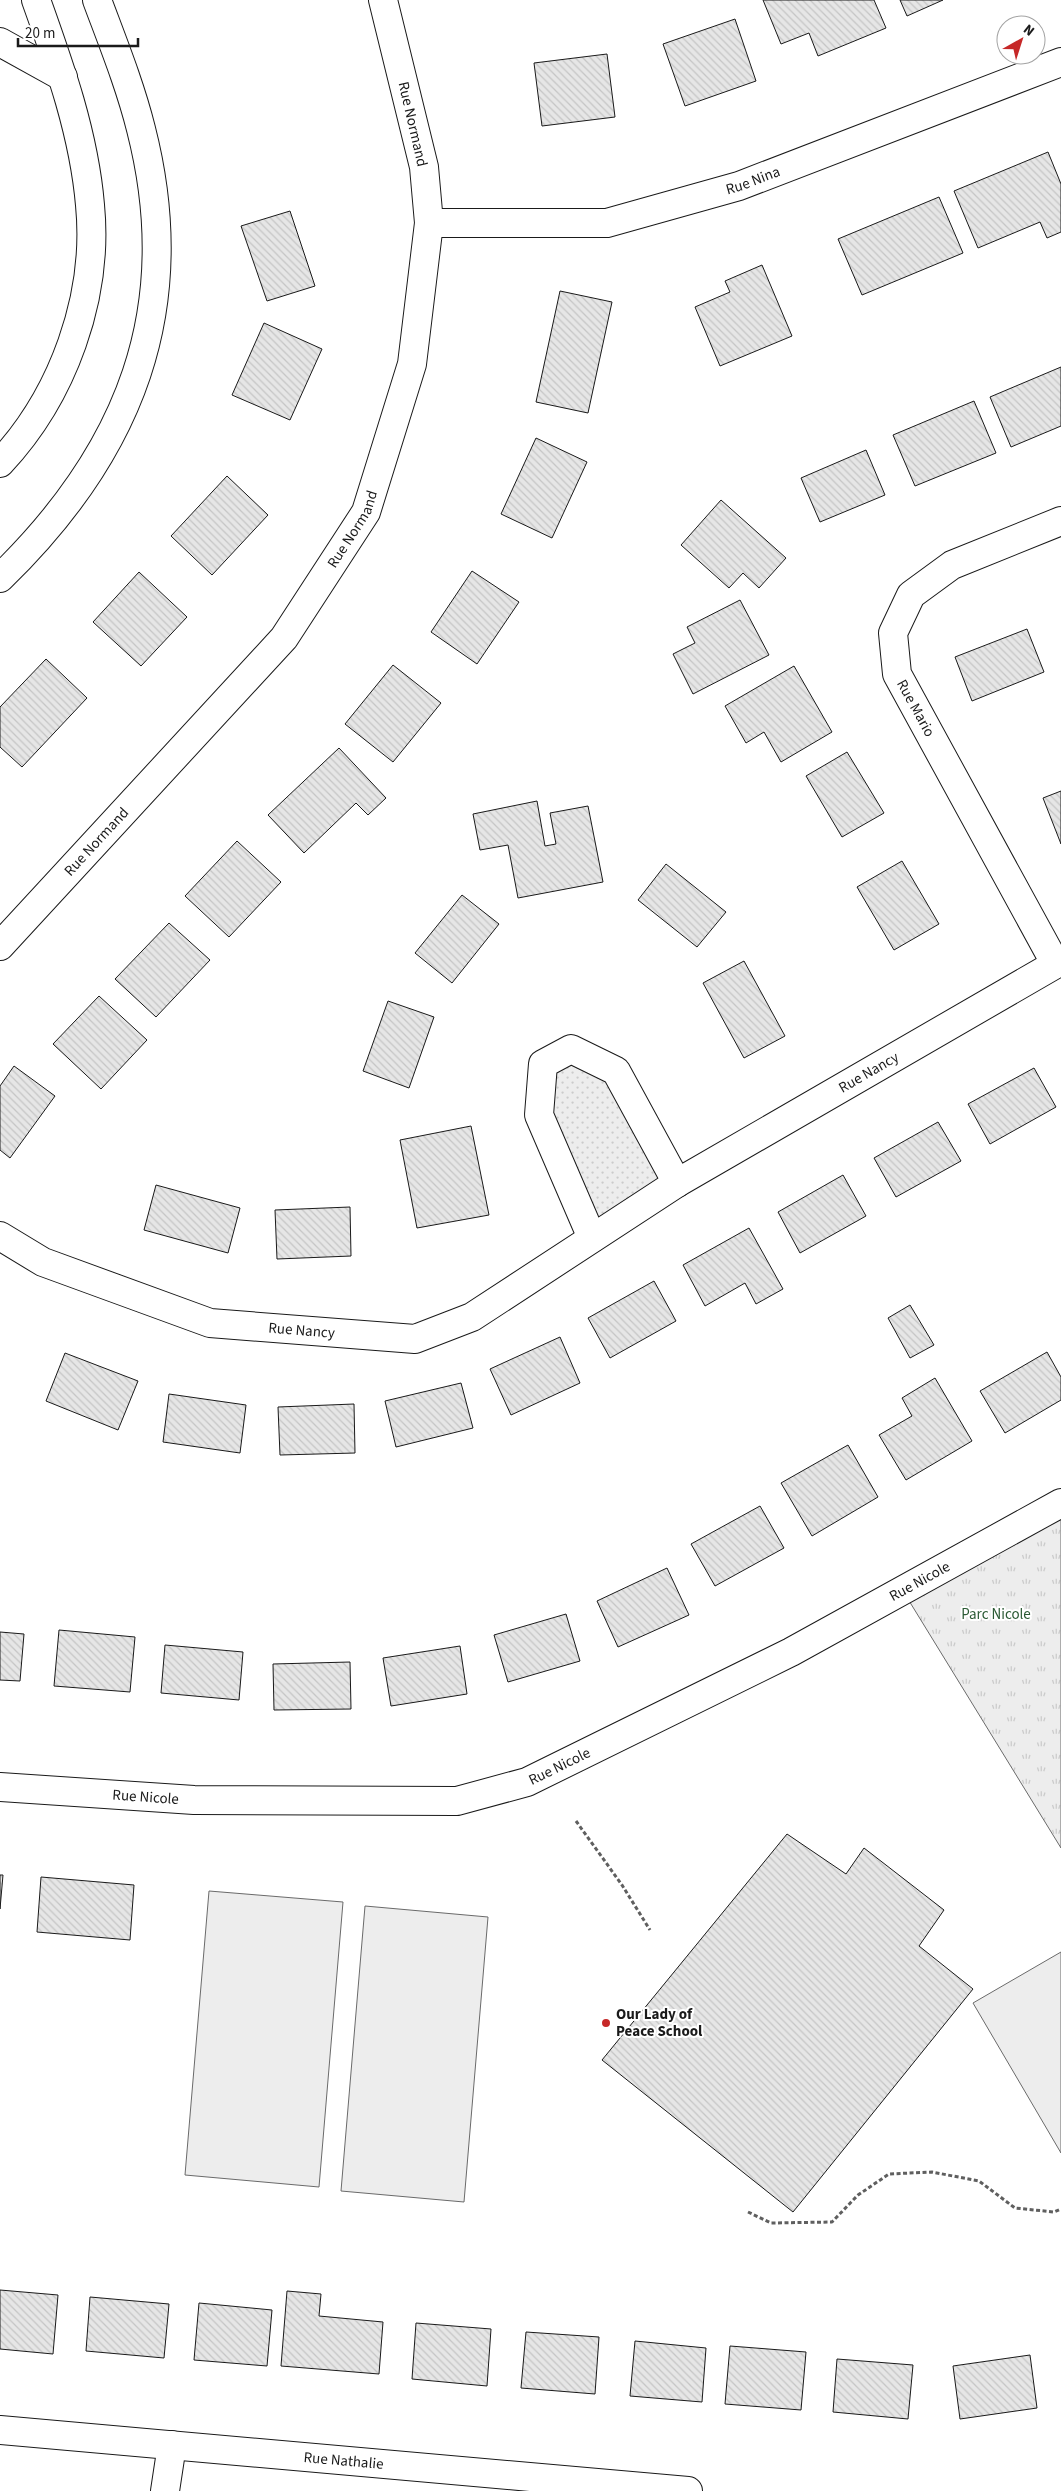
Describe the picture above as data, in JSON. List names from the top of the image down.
{
  "streets": {
    "main road": [
      "Rue Normand",
      "Rue Nina",
      "Rue Mario",
      "Rue Nancy",
      "Rue Nicole",
      "Rue Nathalie"
    ]
  },
  "crossings": [
    ["Rue Normand", "Rue Nina"],
    ["Rue Mario", "Rue Nancy"]
  ],
  "parks": ["Parc Nicole"],
  "places": ["Our Lady of Peace School"],
  "scale_bar": "20 m",
  "north": "top right"
}
